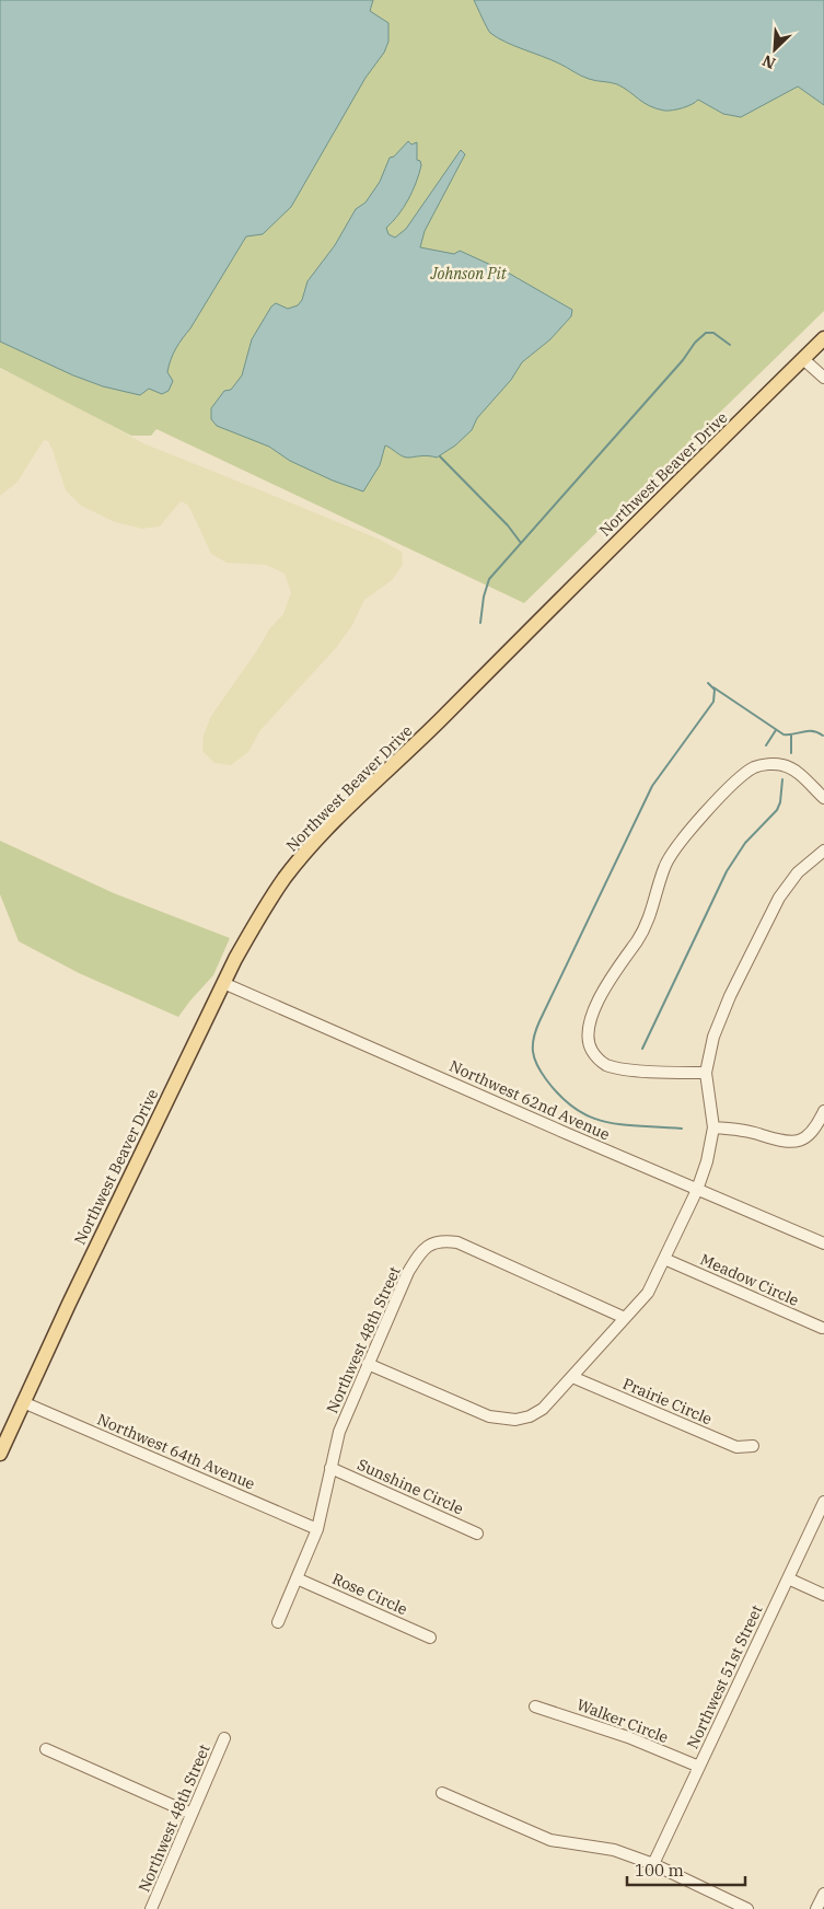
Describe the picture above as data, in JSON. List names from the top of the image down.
{
  "streets": {
    "main road": ["Northwest Beaver Drive"],
    "street": [
      "Northwest 62nd Avenue",
      "Meadow Circle",
      "Northwest 48th Street",
      "Prairie Circle",
      "Northwest 64th Avenue",
      "Sunshine Circle",
      "Rose Circle",
      "Northwest 51st Street",
      "Walker Circle"
    ]
  },
  "crossings": [
    ["Northwest Beaver Drive", "Northwest 62nd Avenue"],
    ["Northwest Beaver Drive", "Northwest 64th Avenue"],
    ["Northwest 48th Street", "Northwest 64th Avenue"],
    ["Northwest 48th Street", "Sunshine Circle"],
    ["Northwest 48th Street", "Rose Circle"],
    ["Northwest 51st Street", "Walker Circle"]
  ],
  "parks": ["Johnson Pit"],
  "scale_bar": "100 m",
  "north": "bottom left"
}
